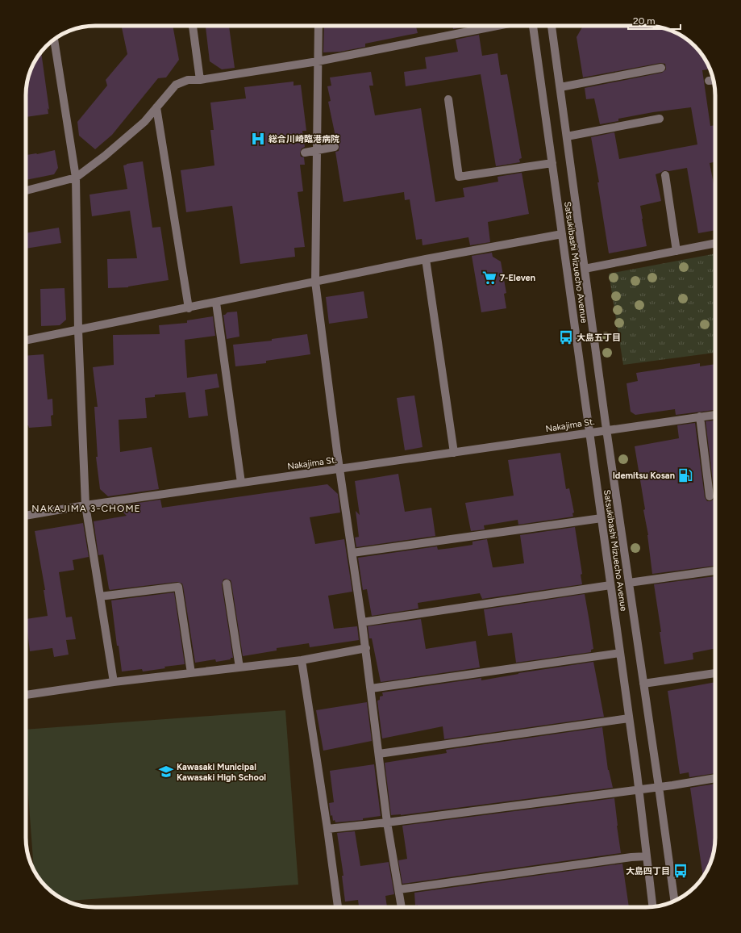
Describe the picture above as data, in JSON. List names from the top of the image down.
{
  "streets": {
    "street": ["Satsukibashi Mizuecho Avenue", "Nakajima St."]
  },
  "crossings": [
    ["Satsukibashi Mizuecho Avenue", "Nakajima St."]
  ],
  "districts": ["NAKAJIMA 3-CHOME"],
  "places": {
    "hospital": ["総合川崎臨港病院"],
    "supermarket": ["7-Eleven"],
    "bus stop": ["大島五丁目", "大島四丁目"],
    "fuel station": ["Idemitsu Kosan"],
    "school or university": ["Kawasaki Municipal Kawasaki High School"]
  },
  "scale_bar": "20 m"
}
